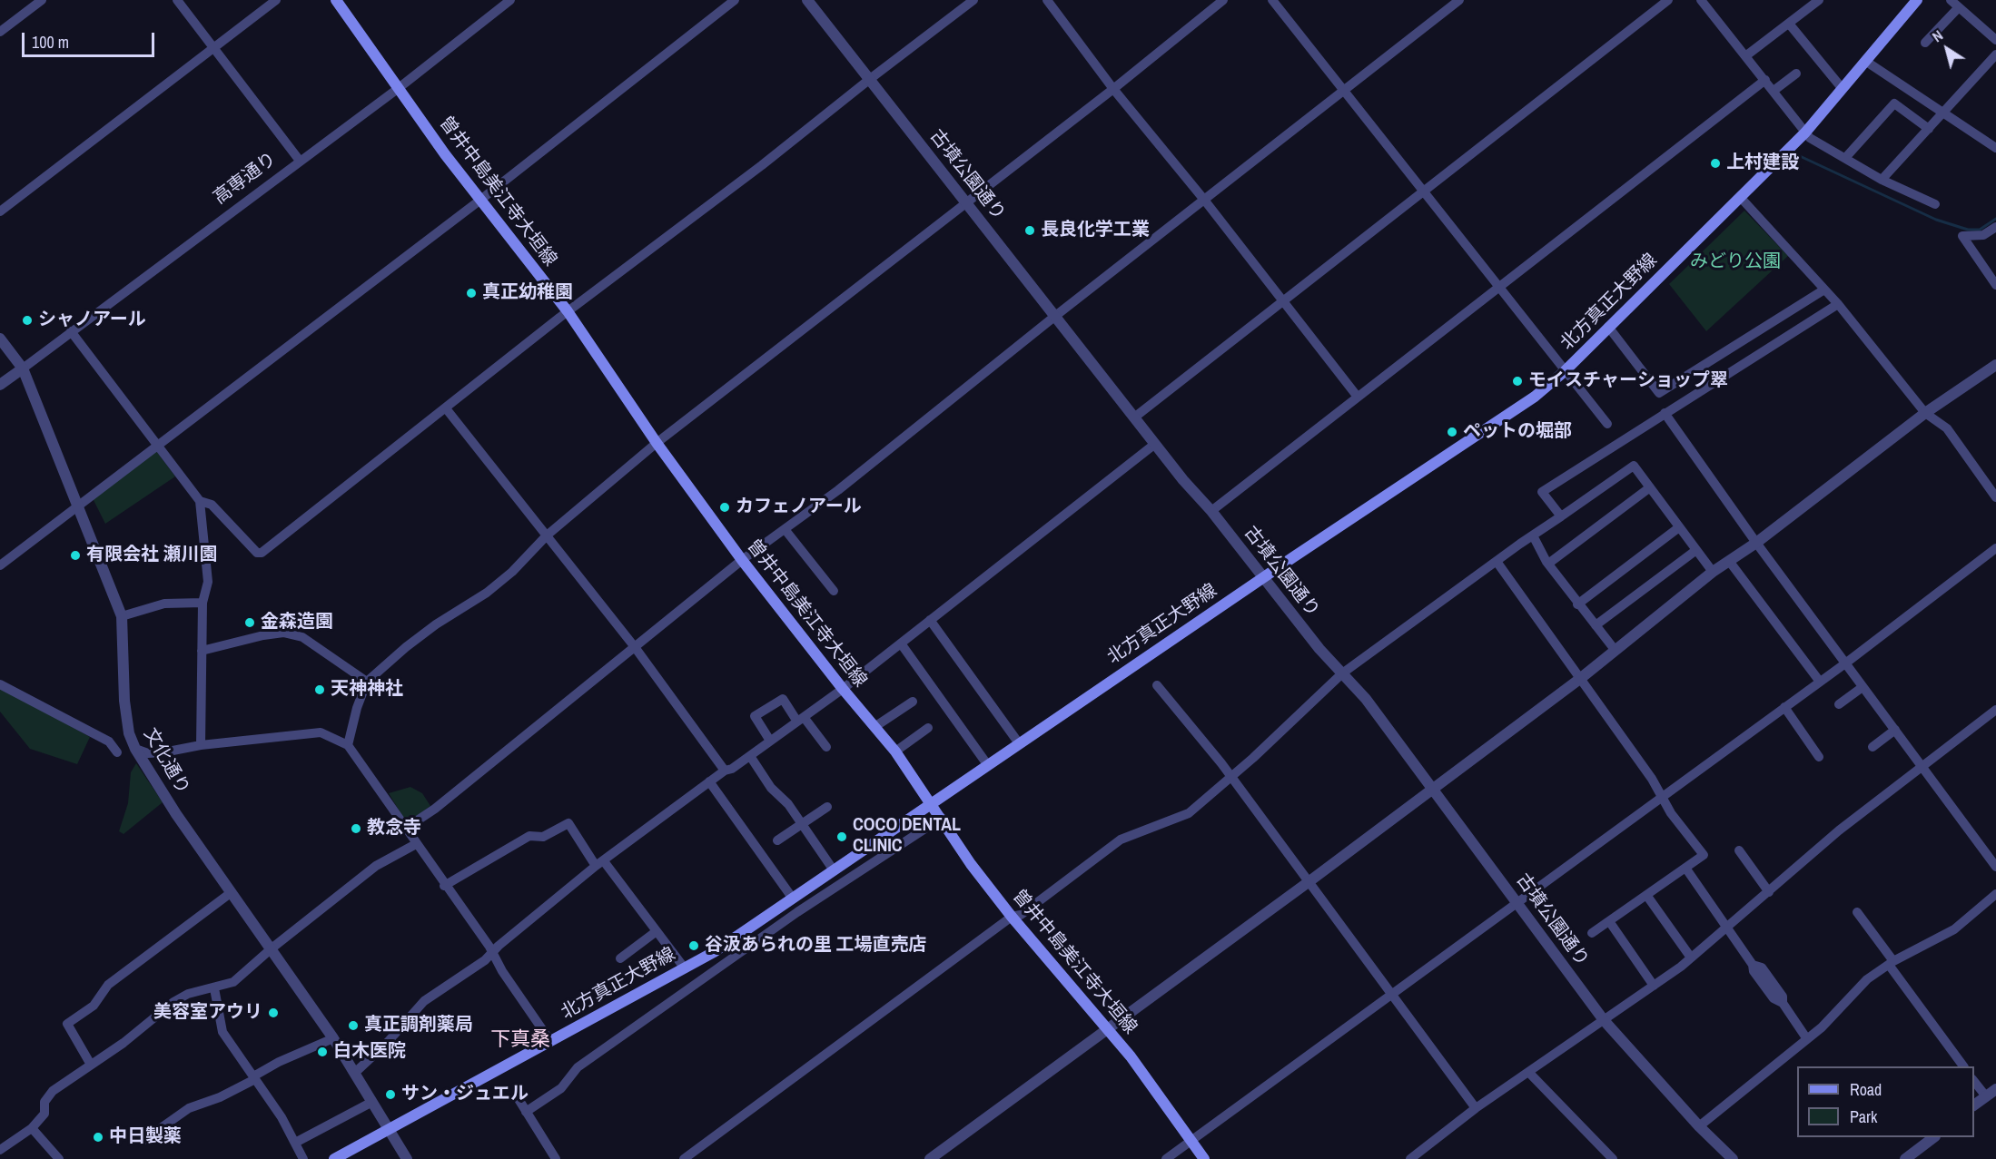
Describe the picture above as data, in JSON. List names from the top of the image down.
{
  "streets": {
    "main road": ["曽井中島美江寺大垣線", "北方真正大野線"],
    "street": ["古墳公園通り", "高専通り", "文化通り"]
  },
  "crossings": [
    ["古墳公園通り", "北方真正大野線"],
    ["高専通り", "曽井中島美江寺大垣線"],
    ["高専通り", "文化通り"],
    ["曽井中島美江寺大垣線", "北方真正大野線"],
    ["北方真正大野線", "文化通り"]
  ],
  "districts": ["下真桑"],
  "parks": ["みどり公園"],
  "places": [
    "上村建設",
    "長良化学工業",
    "真正幼稚園",
    "シャノアール",
    "モイスチャーショップ翠",
    "ペットの堀部",
    "カフェノアール",
    "有限会社 瀬川園",
    "金森造園",
    "天神神社",
    "教念寺",
    "COCO DENTAL CLINIC",
    "谷汲あられの里 工場直売店",
    "美容室アウリ",
    "真正調剤薬局",
    "白木医院",
    "サン・ジュエル",
    "中日製薬"
  ],
  "legend": ["Road", "Park"],
  "scale_bar": "100 m",
  "north": "top left"
}
